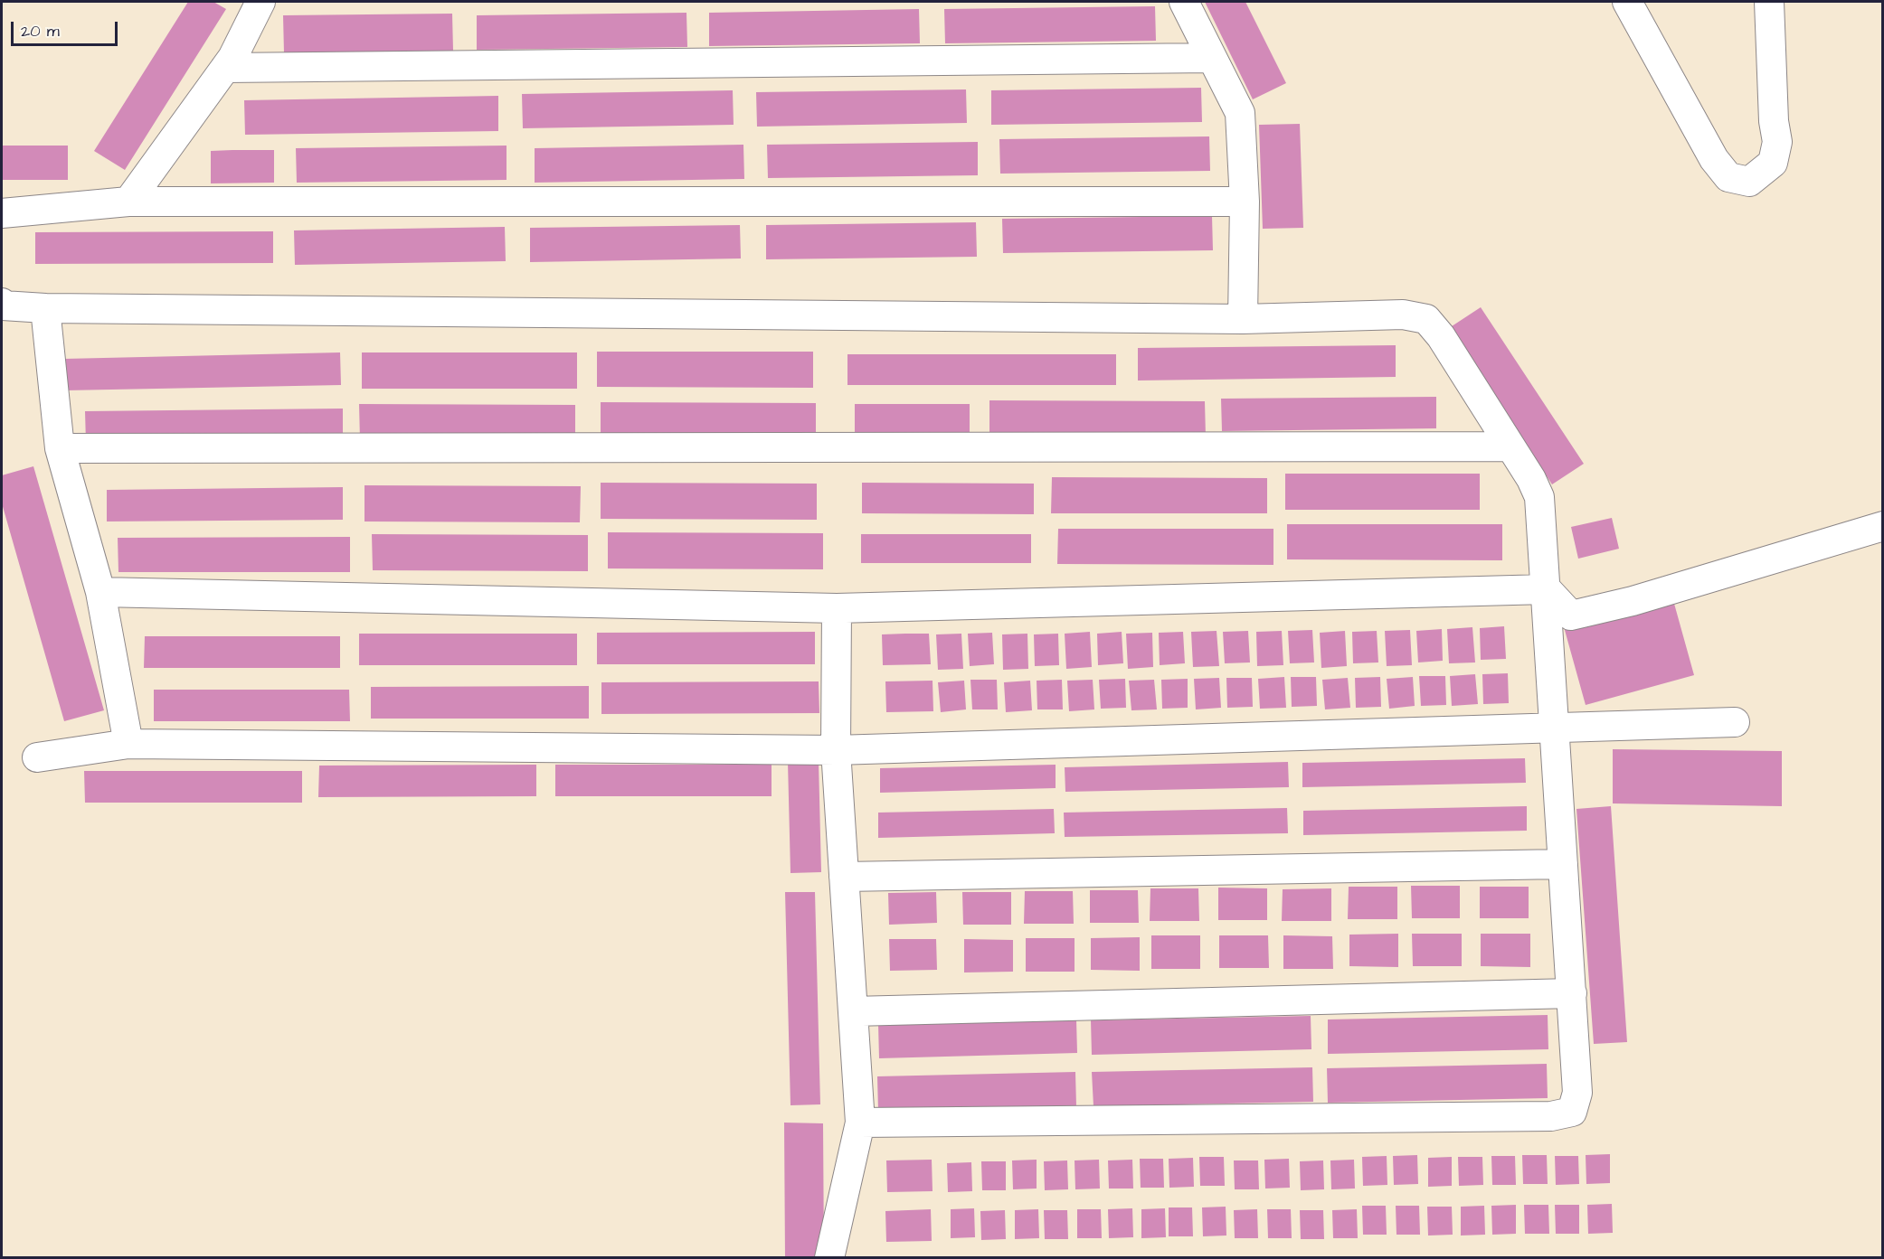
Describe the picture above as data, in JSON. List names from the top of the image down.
{
  "scale_bar": "20 m"
}
